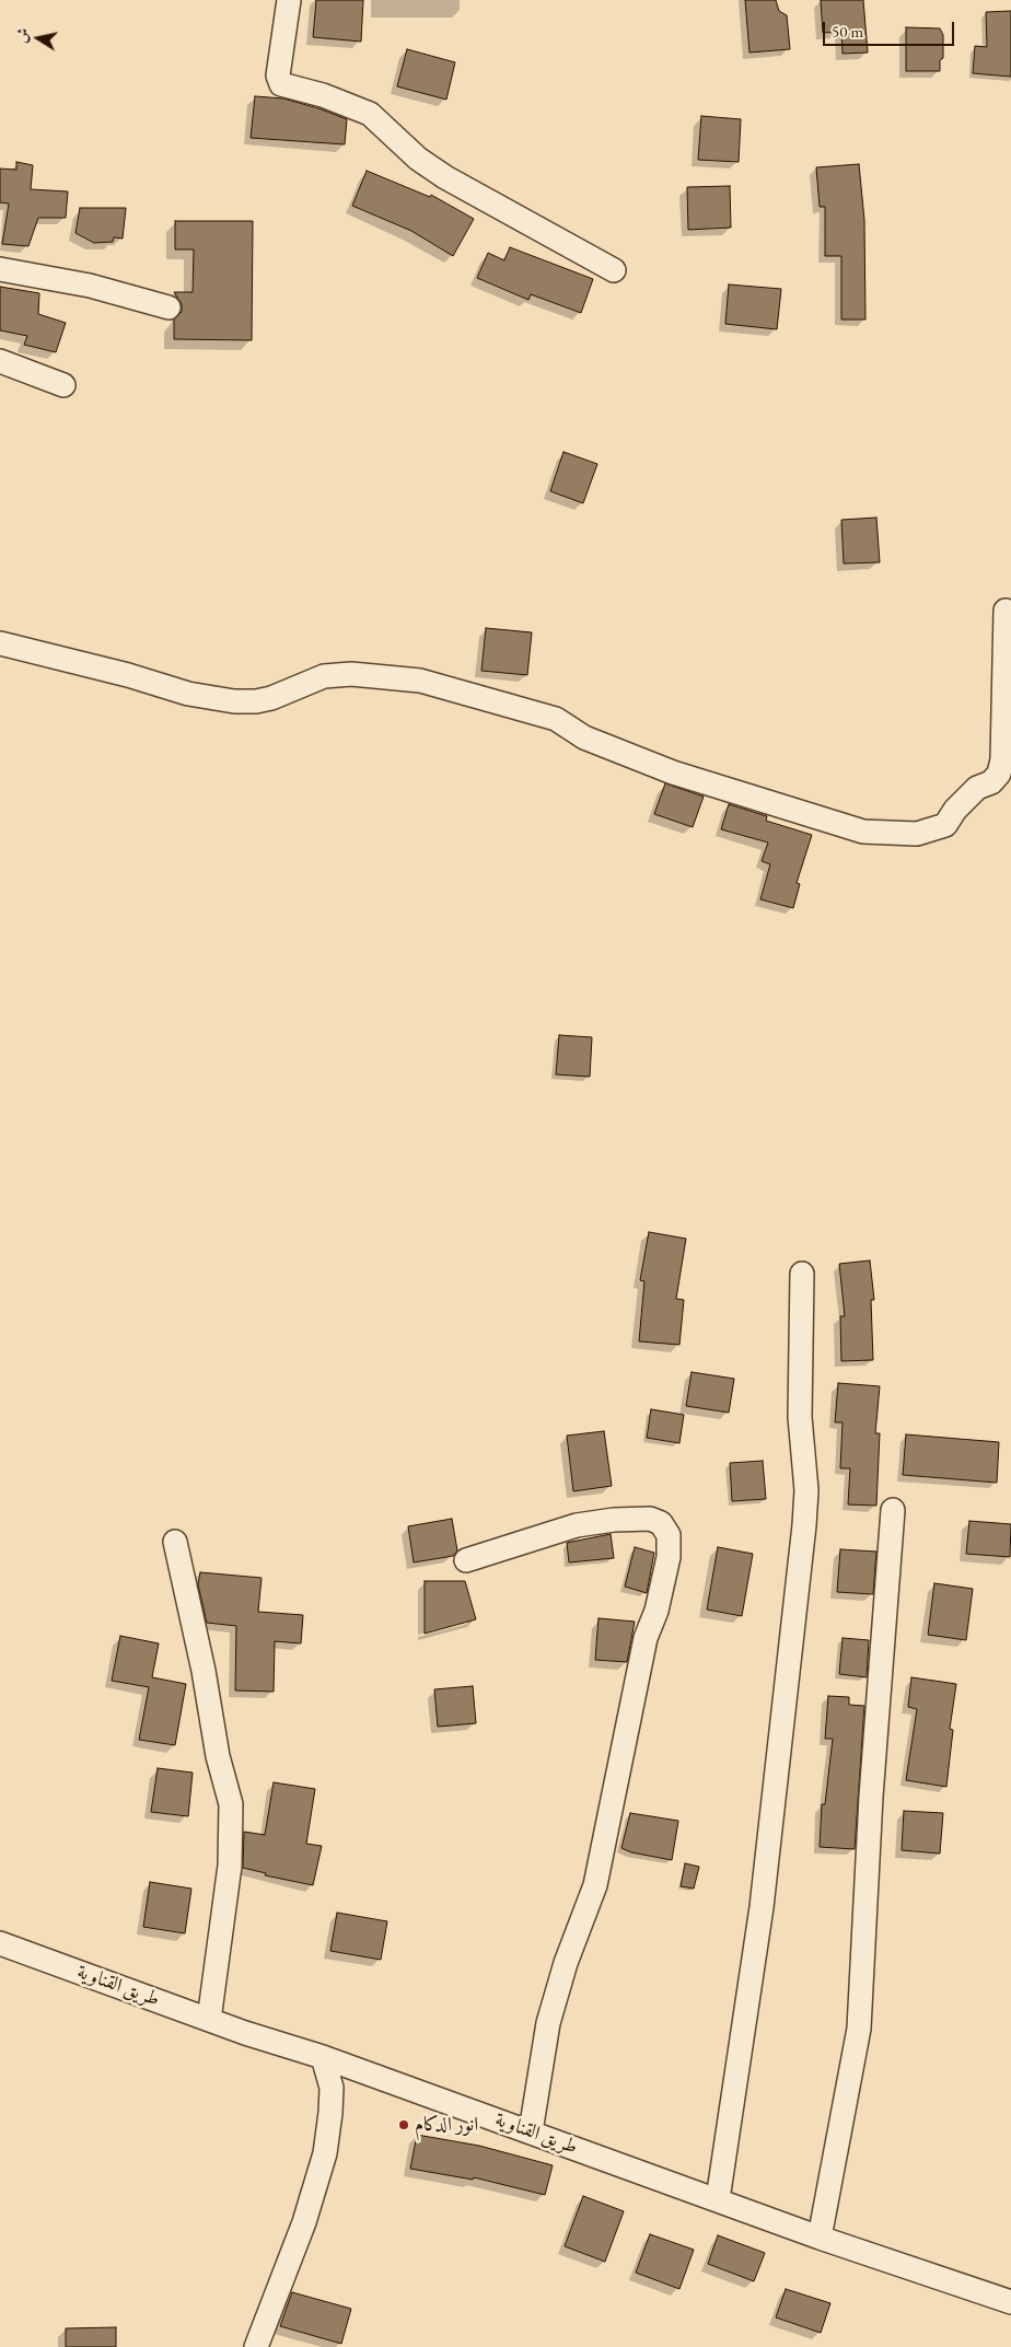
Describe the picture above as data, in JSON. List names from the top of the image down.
{
  "streets": {
    "street": ["طريق القناوية"]
  },
  "places": ["انور الدكام"],
  "scale_bar": "50 m",
  "north": "left"
}
